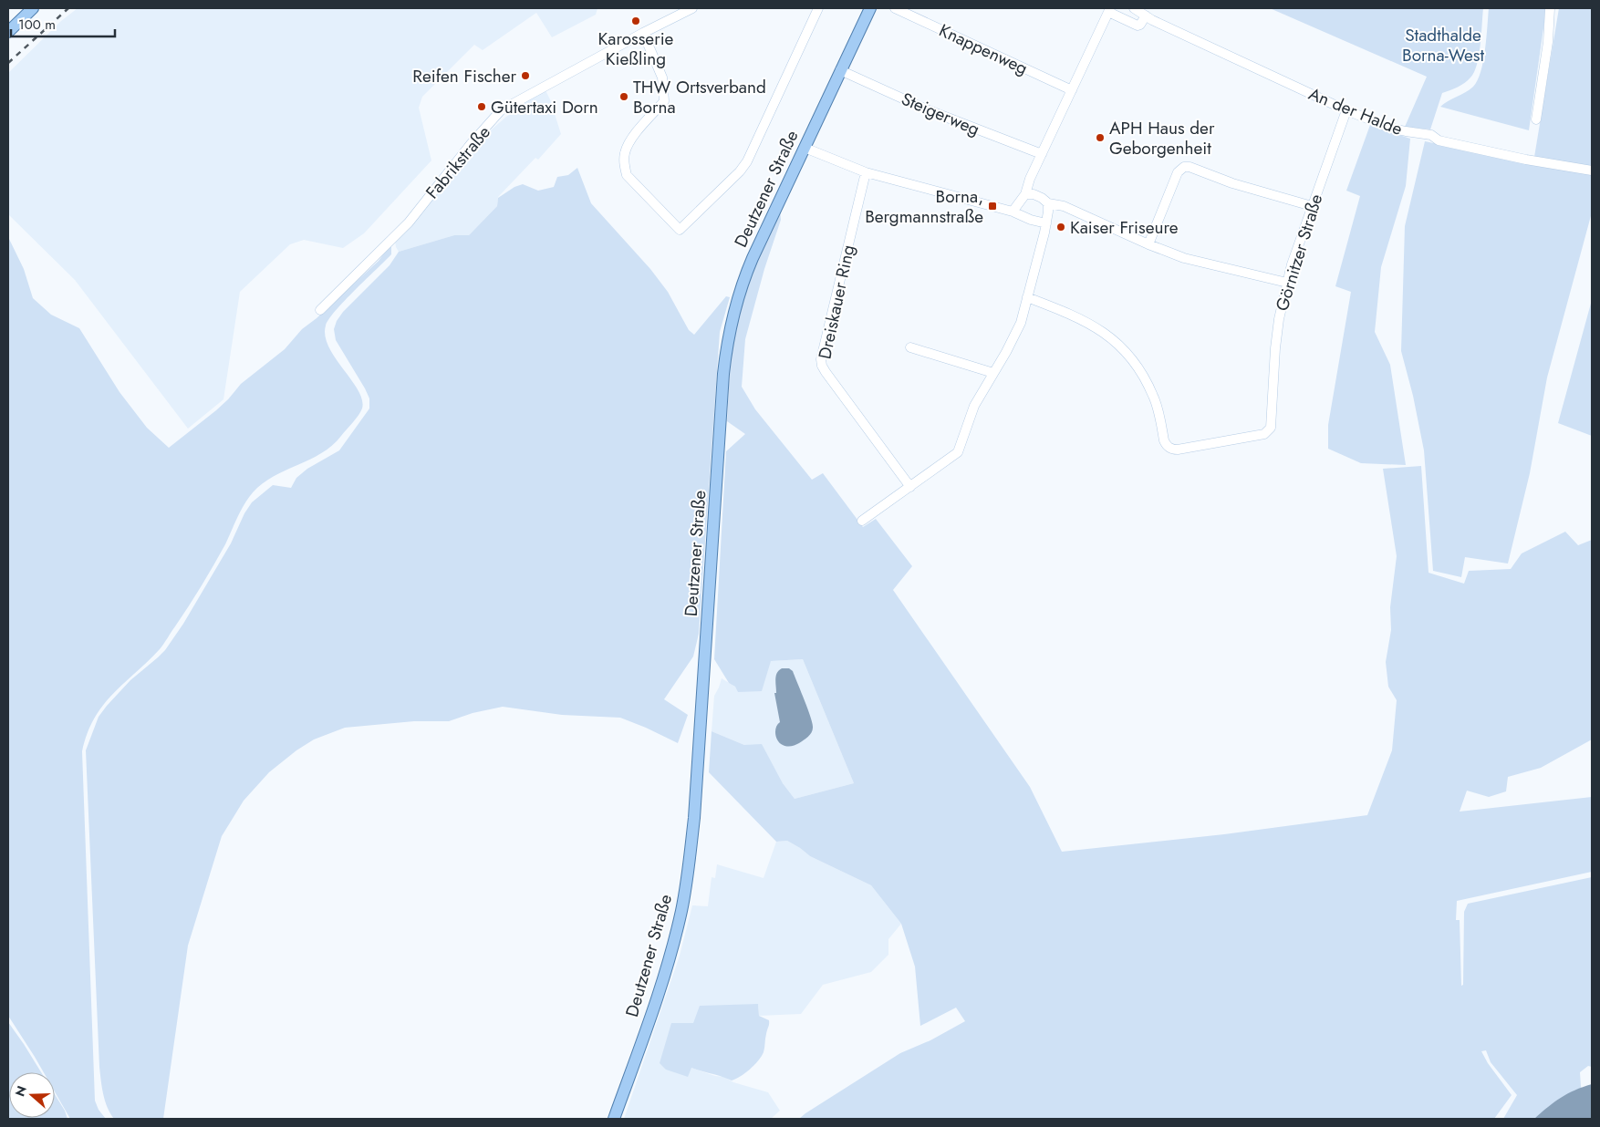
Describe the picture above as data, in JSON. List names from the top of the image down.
{
  "streets": {
    "main road": ["Deutzener Straße"],
    "street": [
      "Knappenweg",
      "An der Halde",
      "Steigerweg",
      "Fabrikstraße",
      "Görnitzer Straße",
      "Dreiskauer Ring"
    ]
  },
  "crossings": [
    ["An der Halde", "Görnitzer Straße"],
    ["Steigerweg", "Deutzener Straße"]
  ],
  "parks": ["Stadthalde Borna-West"],
  "places": {
    "other": [
      "Karosserie Kießling",
      "Reifen Fischer",
      "THW Ortsverband Borna",
      "Gütertaxi Dorn",
      "APH Haus der Geborgenheit",
      "Kaiser Friseure"
    ],
    "transit": ["Borna, Bergmannstraße"]
  },
  "scale_bar": "100 m",
  "north": "left"
}
